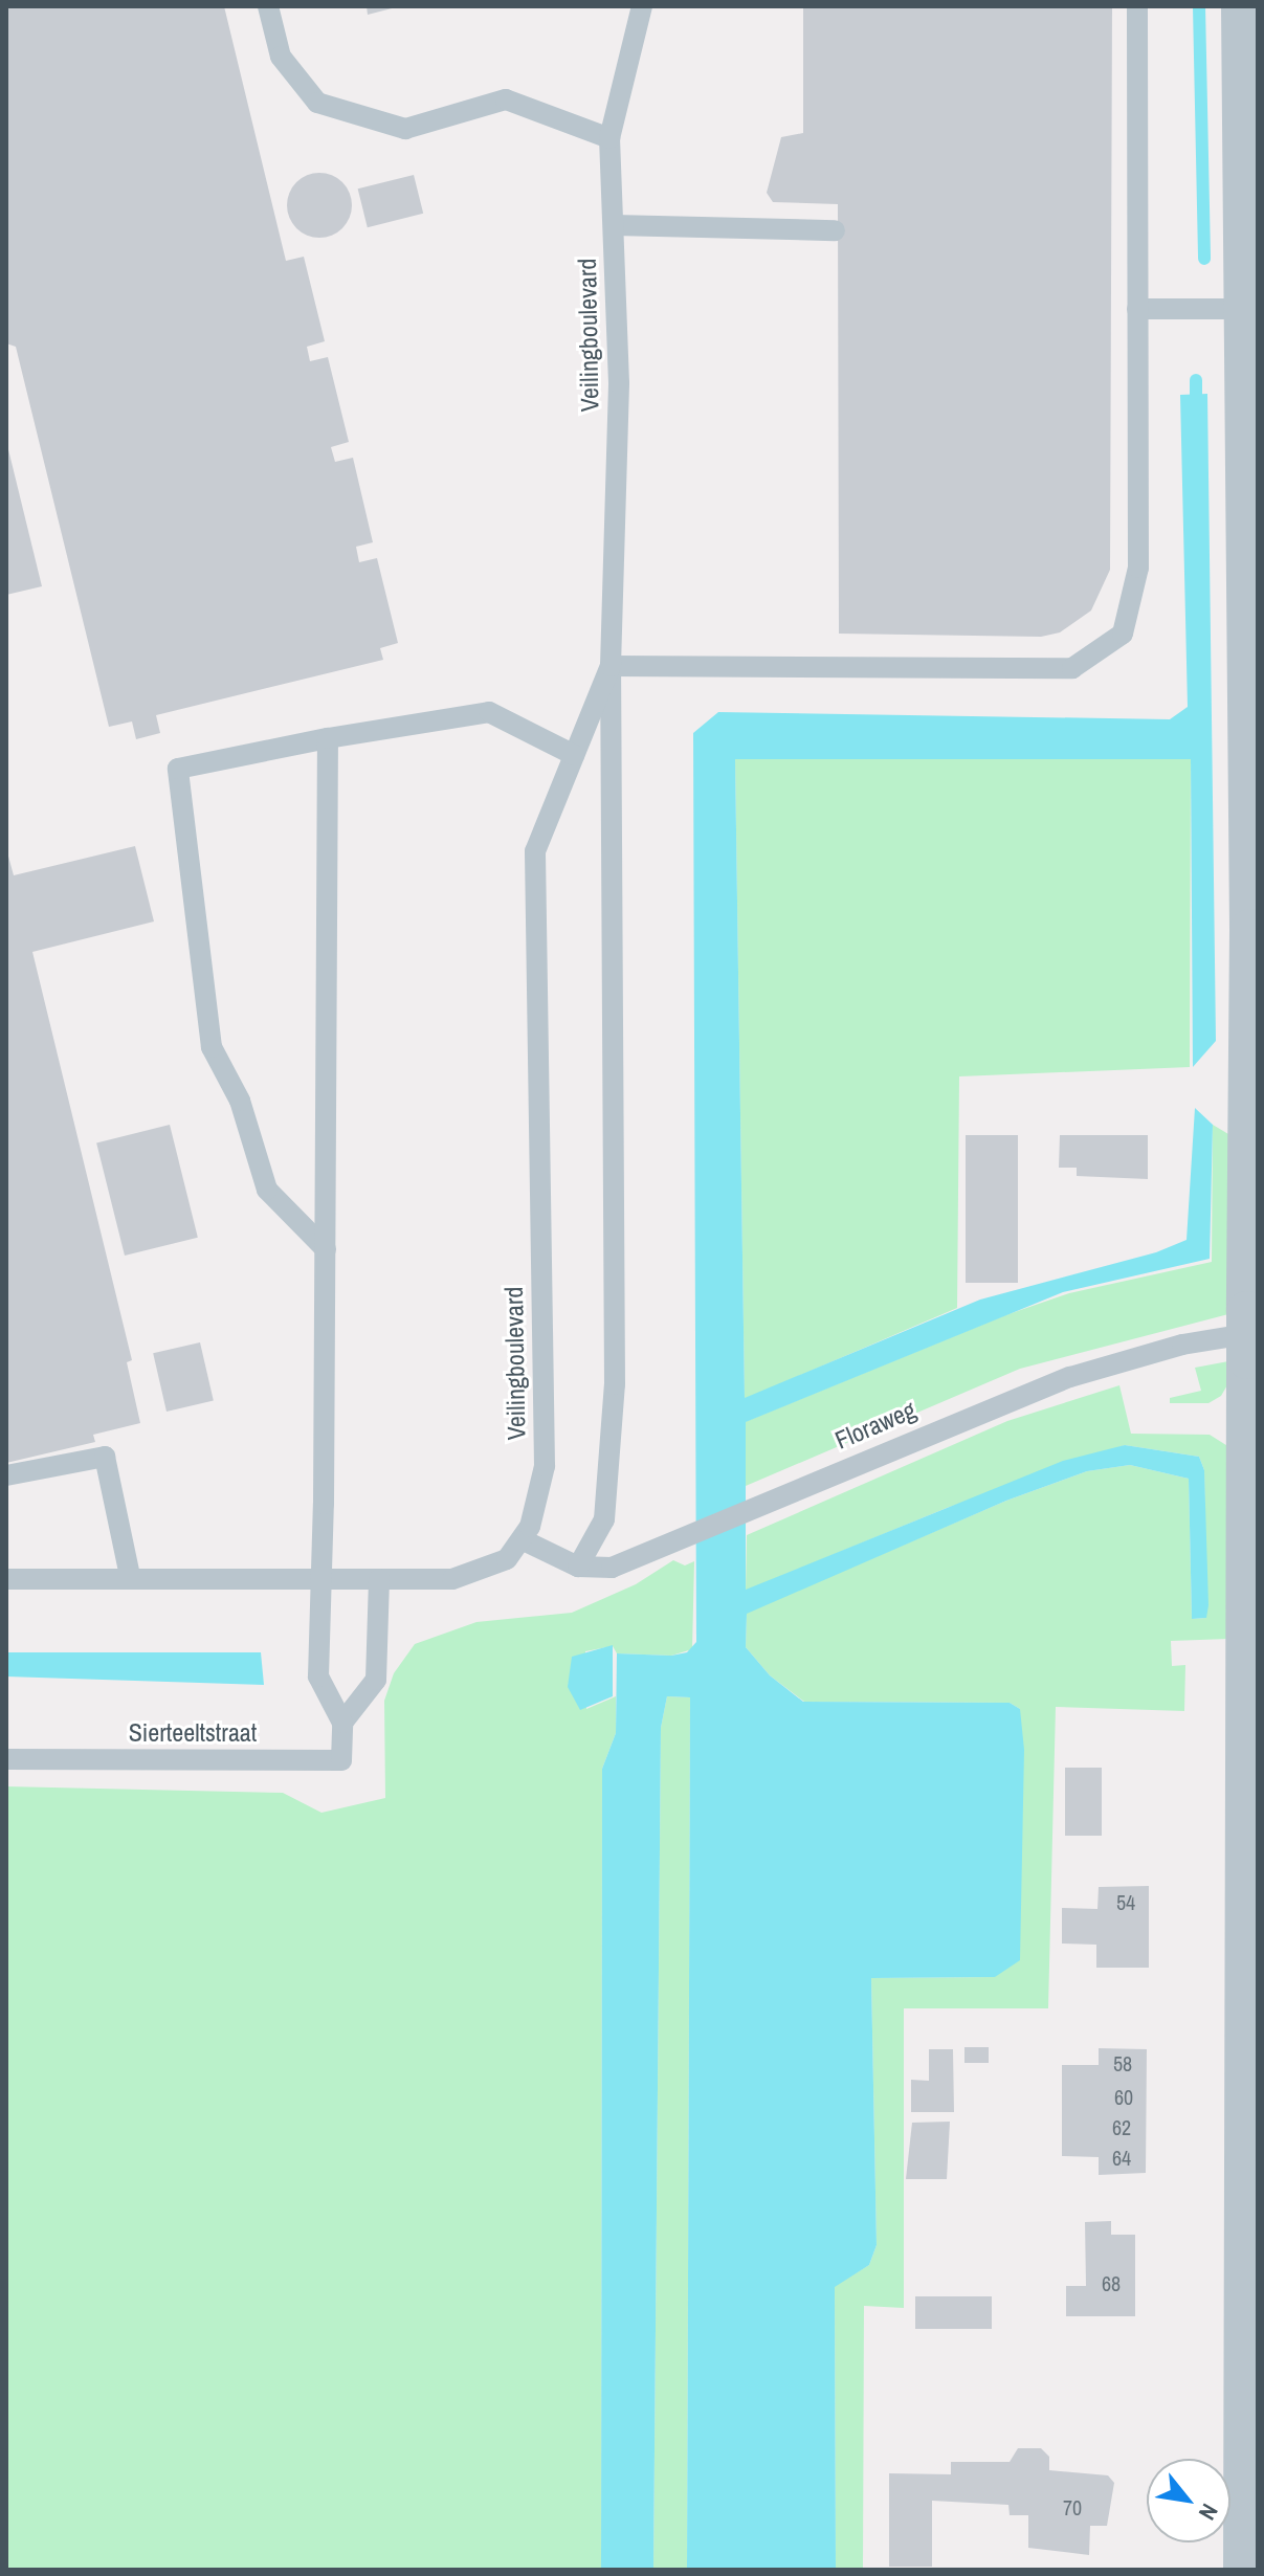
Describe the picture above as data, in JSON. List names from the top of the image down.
{
  "streets": {
    "lane": ["Veilingboulevard", "Floraweg", "Sierteeltstraat"]
  },
  "crossings": [
    ["Veilingboulevard", "Floraweg"]
  ],
  "house_numbers": [
    "54",
    "58",
    "60",
    "62",
    "64",
    "68",
    "70"
  ],
  "north": "bottom right"
}
